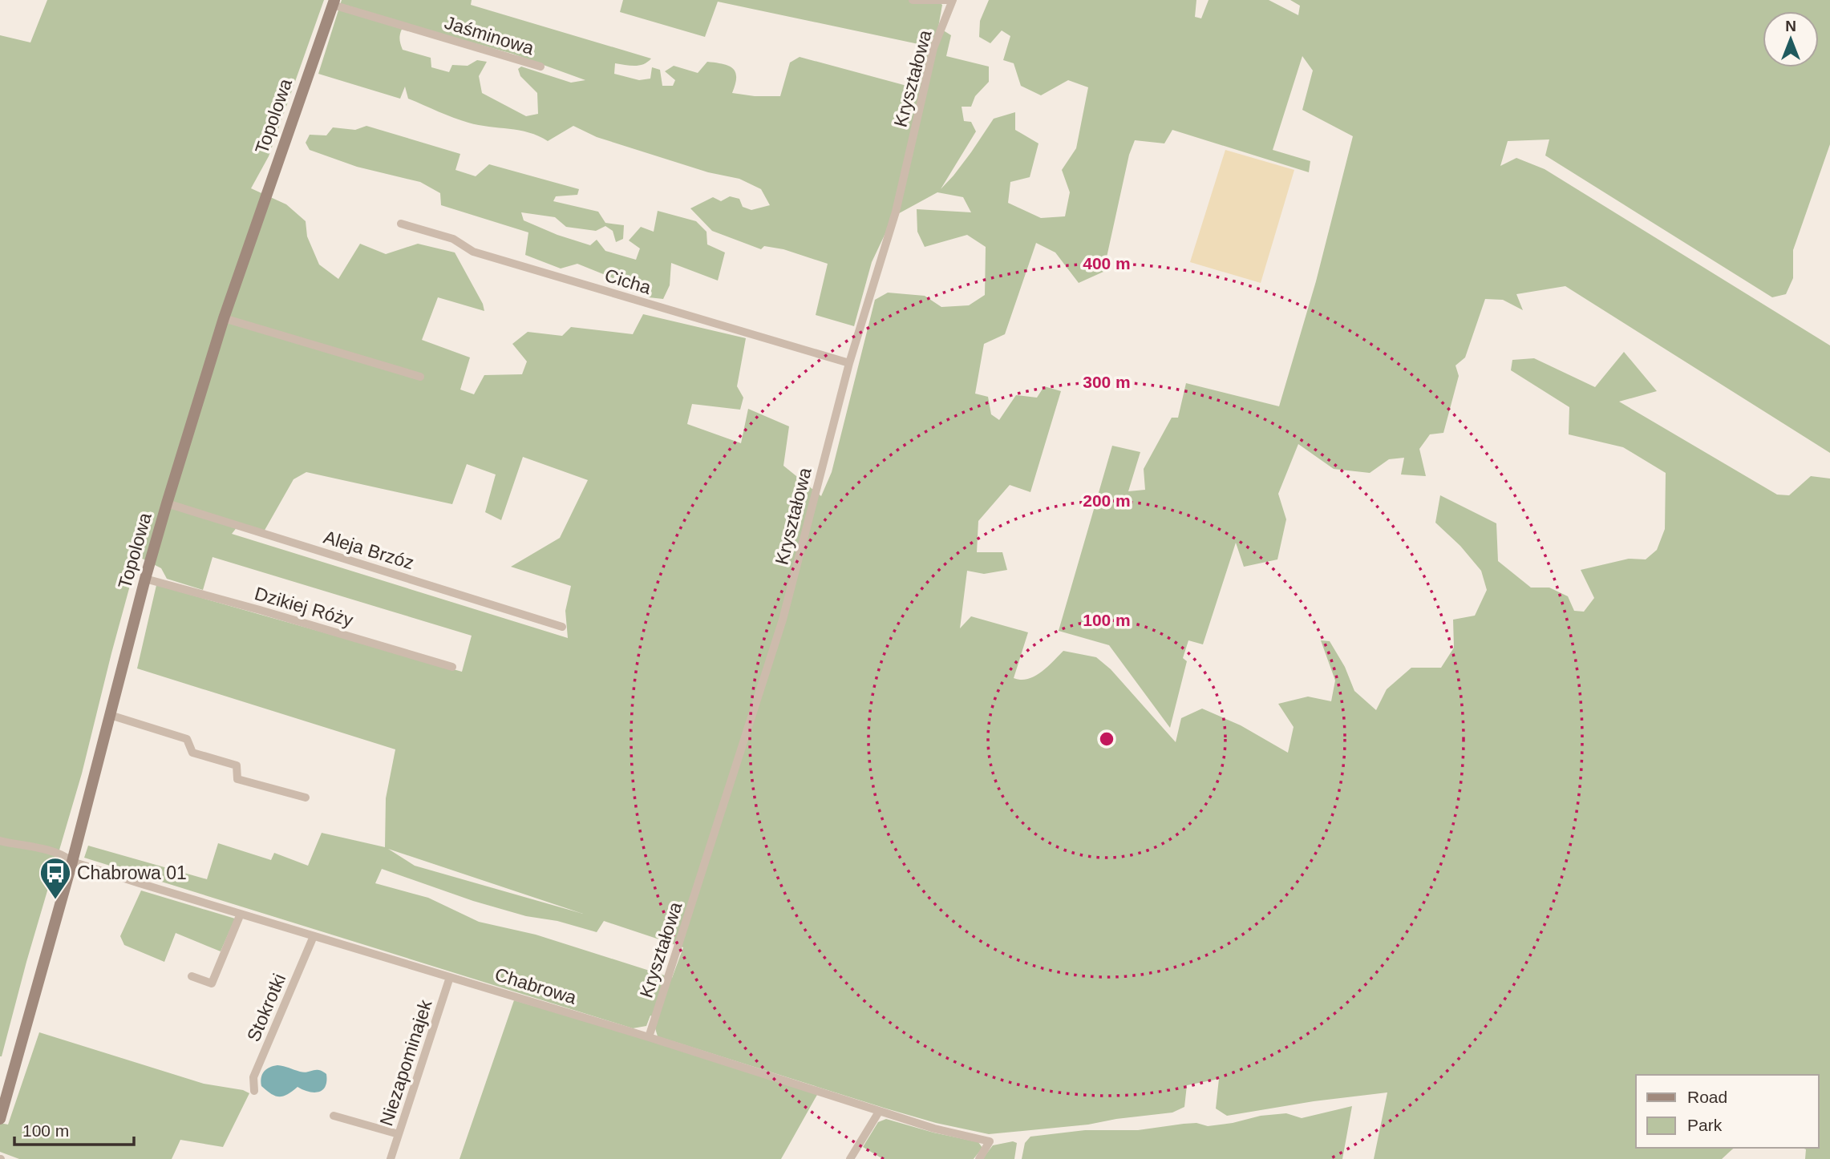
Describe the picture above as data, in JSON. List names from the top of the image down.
{
  "streets": {
    "street": [
      "Jaśminowa",
      "Kryształowa",
      "Topolowa",
      "Cicha",
      "Aleja Brzóz",
      "Dzikiej Róży",
      "Chabrowa",
      "Stokrotki",
      "Niezapominajek"
    ]
  },
  "crossings": [
    ["Jaśminowa", "Topolowa"],
    ["Kryształowa", "Cicha"],
    ["Kryształowa", "Chabrowa"],
    ["Topolowa", "Aleja Brzóz"],
    ["Topolowa", "Dzikiej Róży"],
    ["Topolowa", "Chabrowa"],
    ["Chabrowa", "Stokrotki"],
    ["Chabrowa", "Niezapominajek"]
  ],
  "places": {
    "bus stop": ["Chabrowa 01"]
  },
  "legend": ["Road", "Park"],
  "scale_bar": "100 m",
  "north": "top",
  "rings": [
    "400 m",
    "300 m",
    "200 m",
    "100 m"
  ]
}
